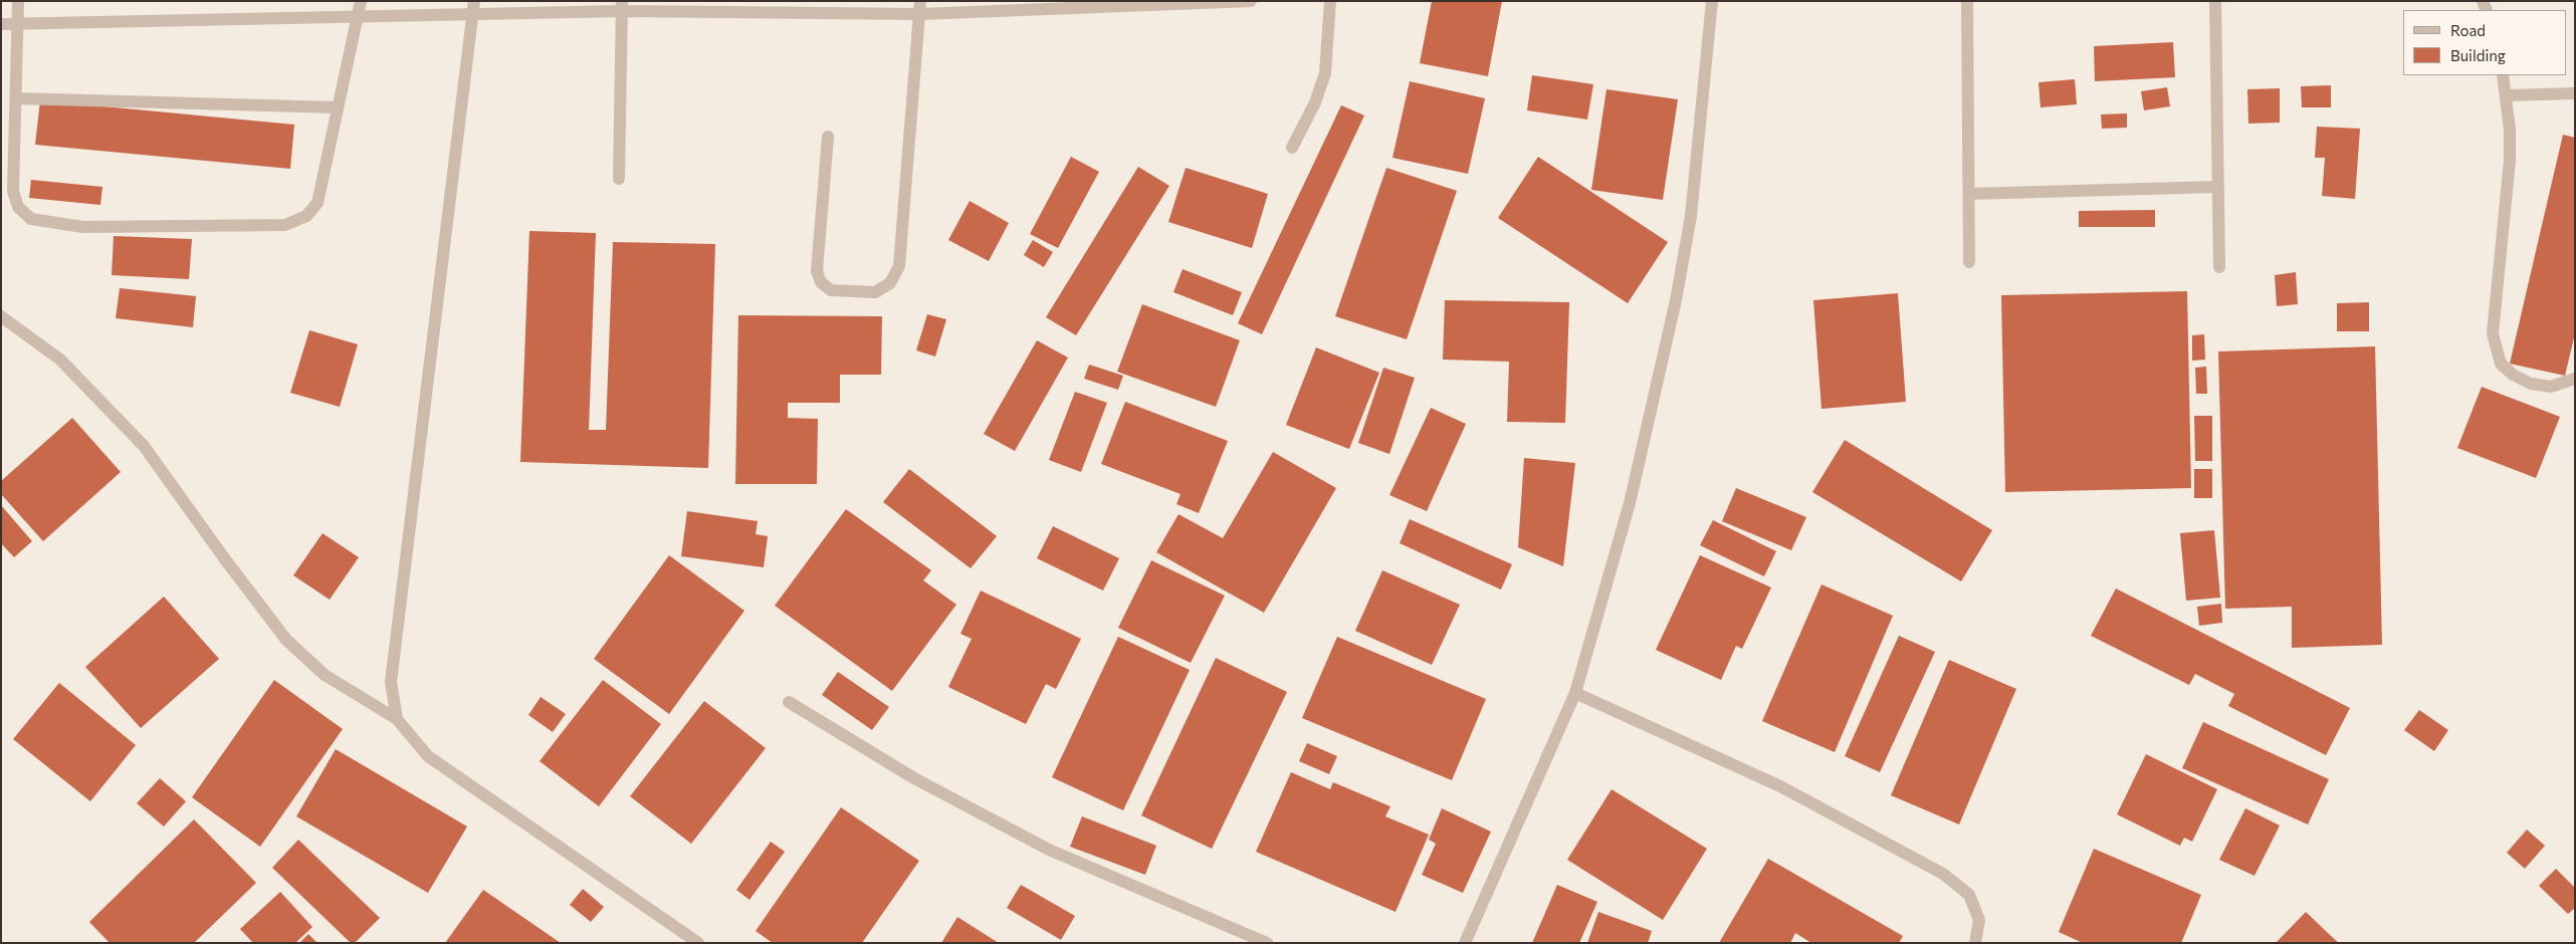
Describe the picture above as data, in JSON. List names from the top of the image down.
{
  "legend": ["Road", "Building"]
}
